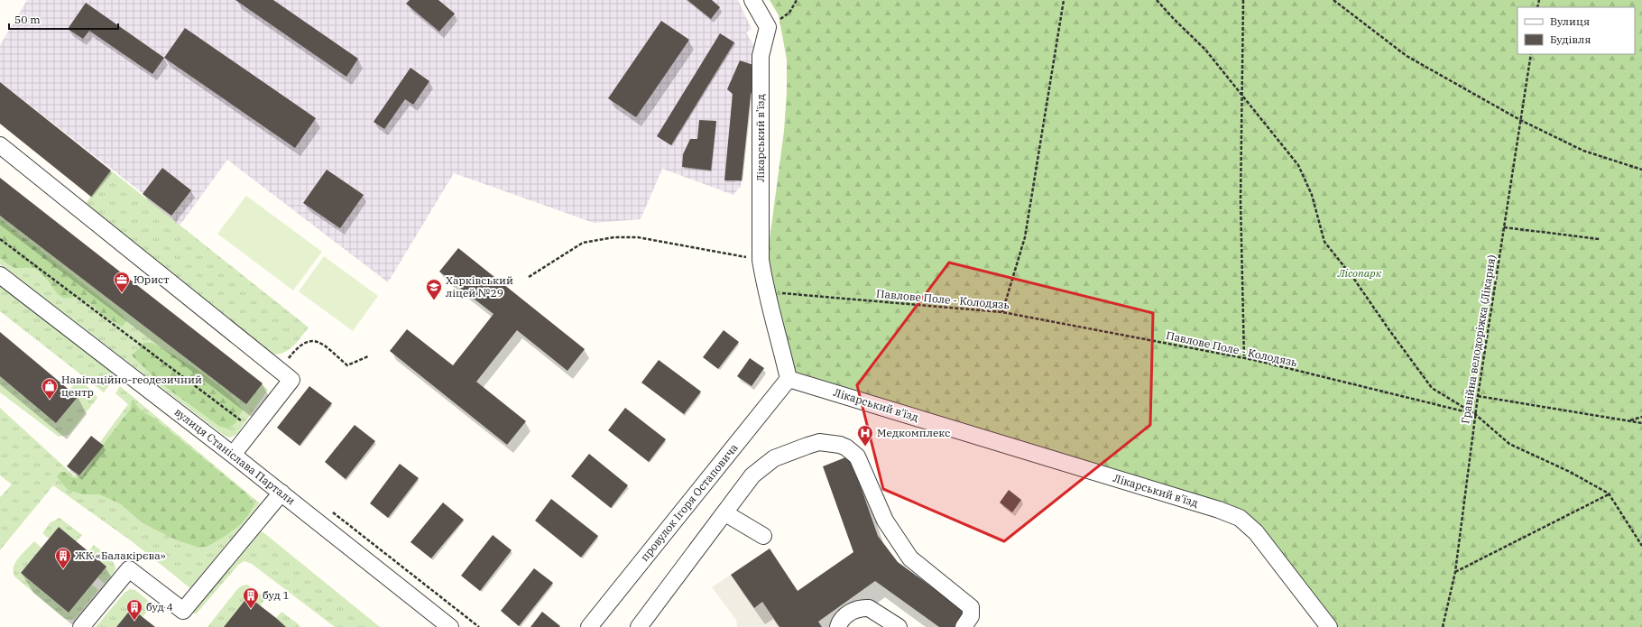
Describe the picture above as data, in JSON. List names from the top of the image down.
{
  "streets": {
    "street": ["Лікарський в'їзд", "вулиця Станіслава Партали", "провулок Ігоря Остаповича"],
    "path": ["Павлове Поле - Колодязь", "Гравійна велодоріжка (Лікарня)"]
  },
  "crossings": [
    ["Лікарський в'їзд", "Павлове Поле - Колодязь"],
    ["Лікарський в'їзд", "провулок Ігоря Остаповича"],
    ["Павлове Поле - Колодязь", "Гравійна велодоріжка (Лікарня)"]
  ],
  "parks": ["Лісопарк"],
  "places": {
    "office": ["Юрист"],
    "school or university": ["Харківський ліцей №29"],
    "shop": ["Навігаційно-геодезичний центр"],
    "hospital": ["Медкомплекс"],
    "building": ["ЖК «Балакірєва»", "буд 1", "буд 4"]
  },
  "legend": ["Вулиця", "Будівля"],
  "scale_bar": "50 m"
}
